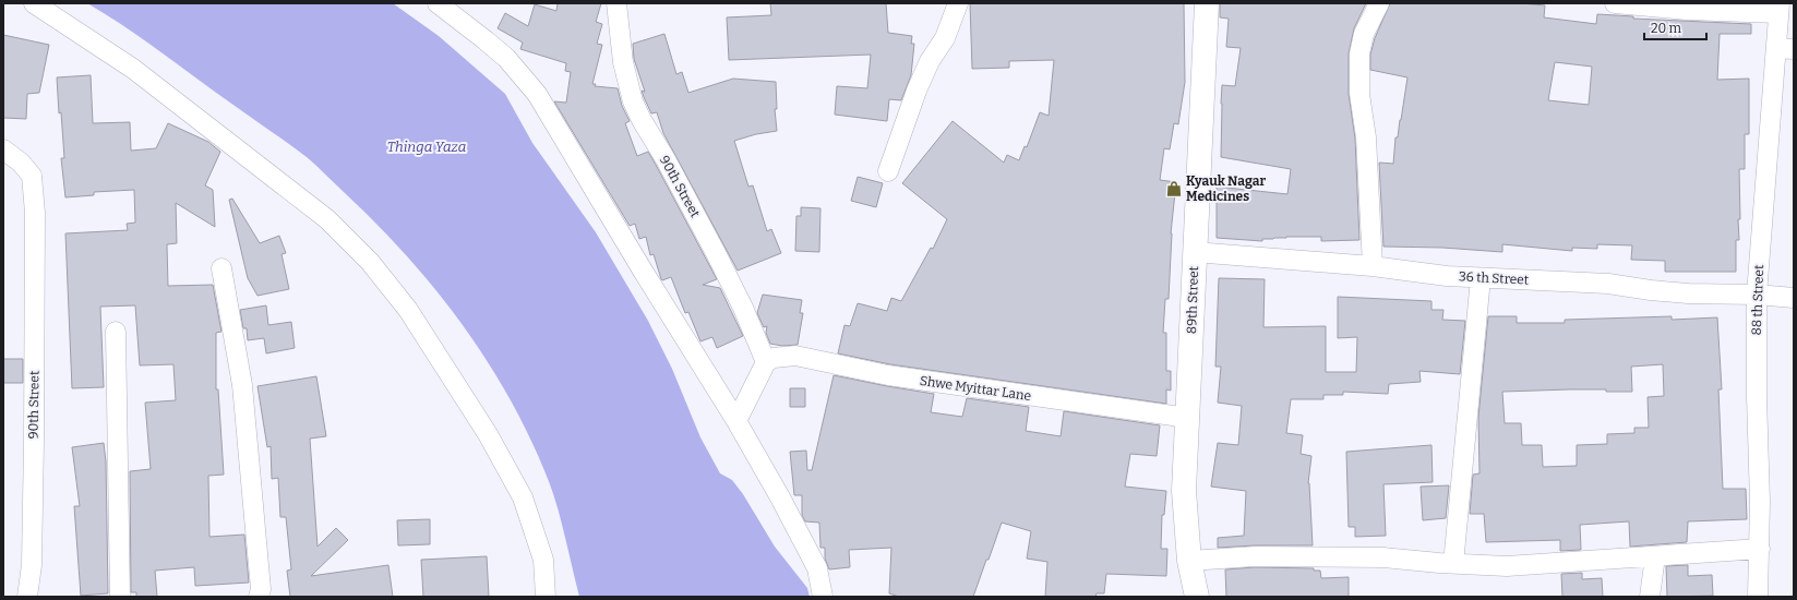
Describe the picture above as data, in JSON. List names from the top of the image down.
{
  "streets": {
    "main road": ["89th Street"],
    "street": [
      "90th Street",
      "36 th Street",
      "88 th Street",
      "Shwe Myittar Lane"
    ]
  },
  "crossings": [
    ["90th Street", "Shwe Myittar Lane"],
    ["36 th Street", "89th Street"],
    ["36 th Street", "88 th Street"],
    ["89th Street", "Shwe Myittar Lane"]
  ],
  "water": ["Thinga Yaza"],
  "places": {
    "shop": ["Kyauk Nagar Medicines"]
  },
  "scale_bar": "20 m"
}
